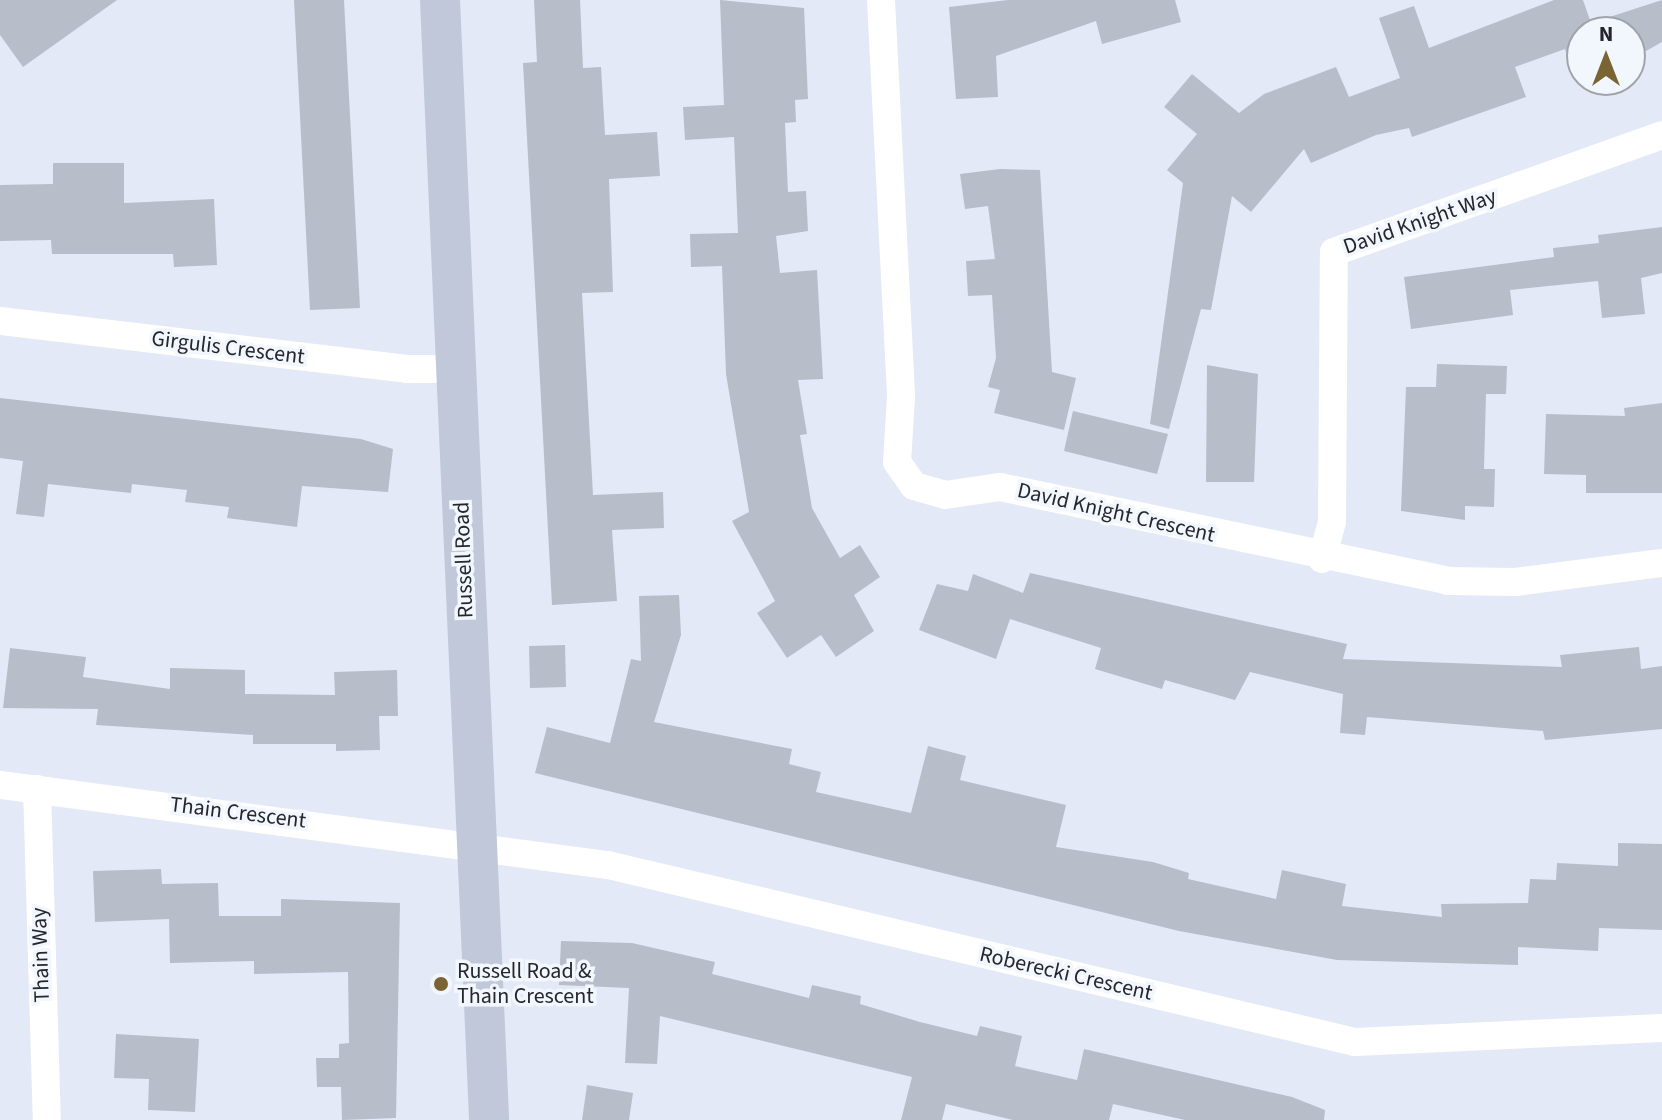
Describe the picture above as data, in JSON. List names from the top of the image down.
{
  "streets": {
    "street": [
      "David Knight Way",
      "Girgulis Crescent",
      "David Knight Crescent",
      "Russell Road",
      "Thain Crescent",
      "Thain Way",
      "Roberecki Crescent"
    ]
  },
  "crossings": [
    ["David Knight Way", "David Knight Crescent"],
    ["Girgulis Crescent", "Russell Road"],
    ["Russell Road", "Thain Crescent"],
    ["Russell Road", "Roberecki Crescent"],
    ["Thain Crescent", "Thain Way"],
    ["Thain Crescent", "Roberecki Crescent"]
  ],
  "places": ["Russell Road & Thain Crescent"],
  "north": "top"
}
